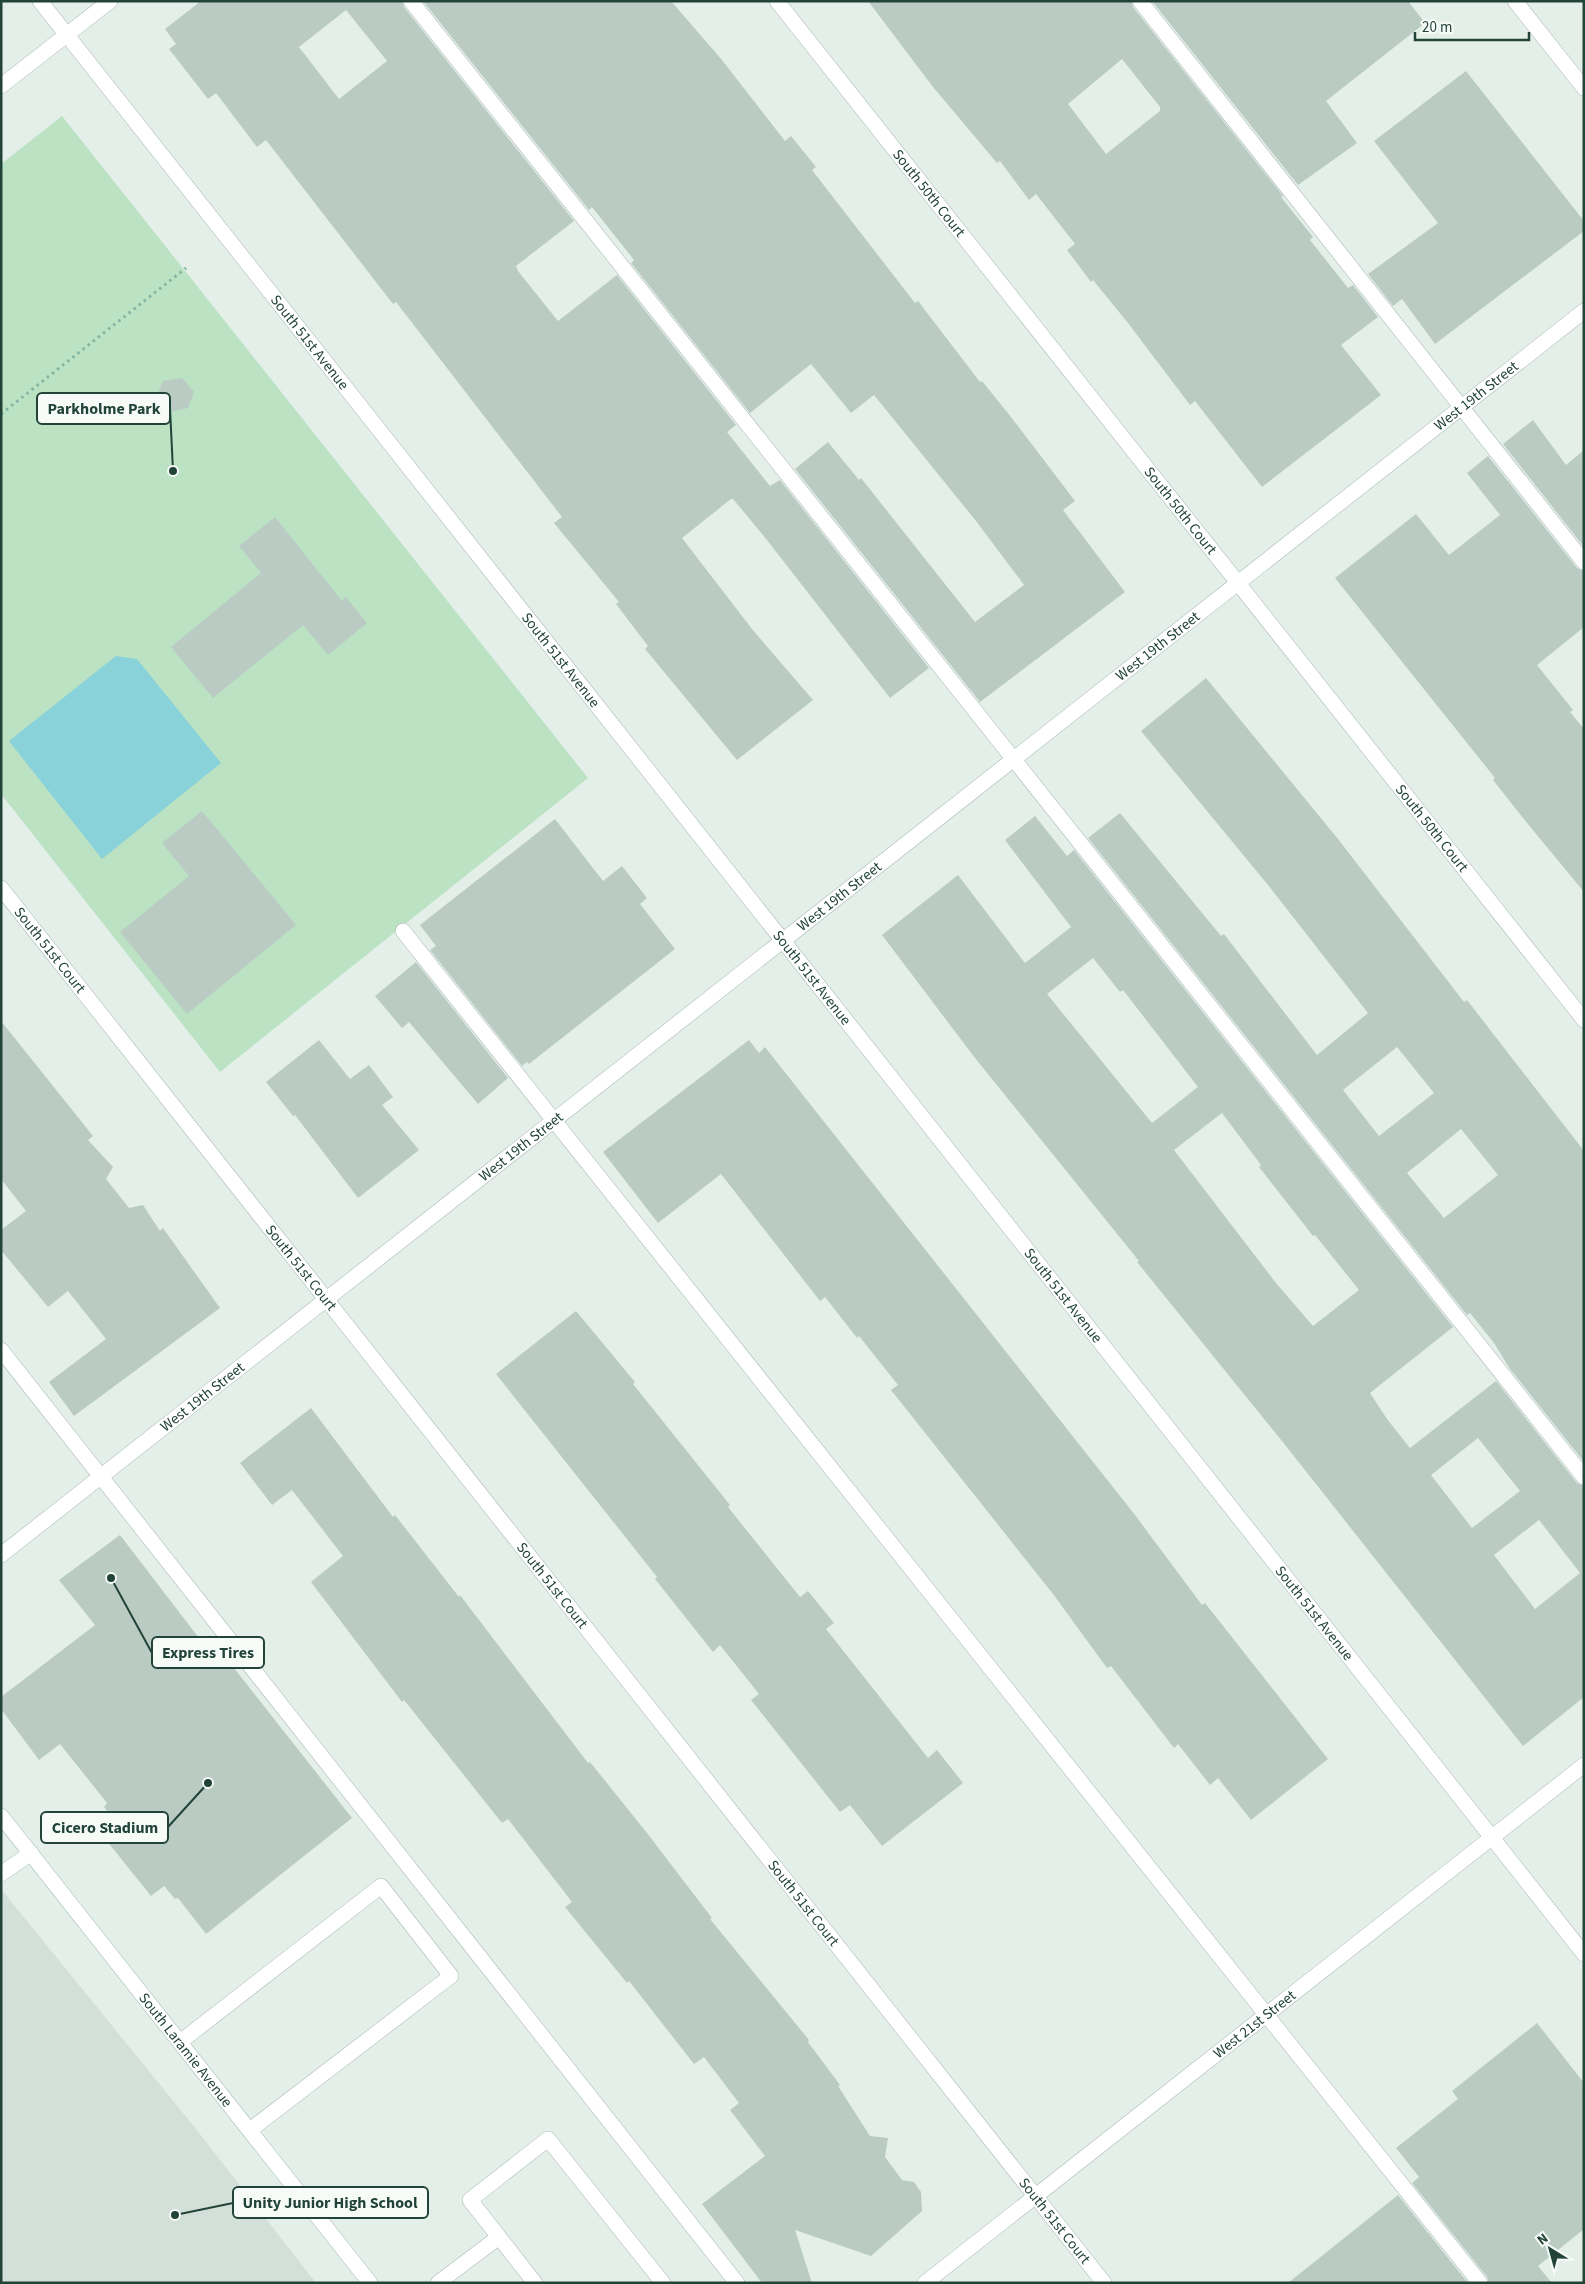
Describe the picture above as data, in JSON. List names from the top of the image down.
{
  "streets": {
    "street": [
      "South 50th Court",
      "South 51st Avenue",
      "West 19th Street",
      "South 51st Court",
      "West 21st Street",
      "South Laramie Avenue"
    ]
  },
  "crossings": [
    ["South 50th Court", "West 19th Street"],
    ["South 51st Avenue", "West 19th Street"],
    ["South 51st Avenue", "West 21st Street"],
    ["West 19th Street", "South 51st Court"],
    ["South 51st Court", "West 21st Street"]
  ],
  "places": [
    "Parkholme Park",
    "Express Tires",
    "Cicero Stadium",
    "Unity Junior High School"
  ],
  "scale_bar": "20 m",
  "north": "top left"
}
